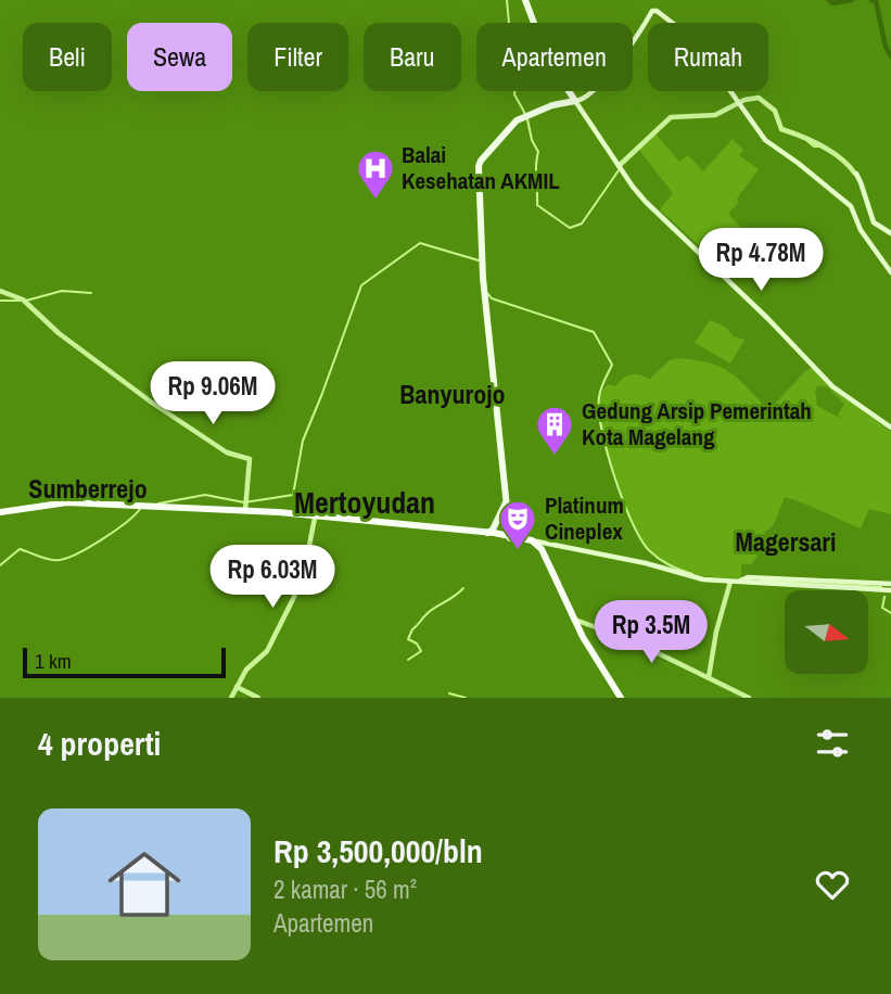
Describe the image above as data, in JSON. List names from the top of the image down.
{
  "districts": [
    "Banyurojo",
    "Sumberrejo",
    "Mertoyudan",
    "Magersari"
  ],
  "places": {
    "hospital": ["Balai Kesehatan AKMIL"],
    "building": ["Gedung Arsip Pemerintah Kota Magelang"],
    "theatre": ["Platinum Cineplex"]
  },
  "scale_bar": "1 km",
  "north": "right",
  "page": {
    "chip": [
      "Beli",
      "Sewa",
      "Filter",
      "Baru",
      "Apartemen",
      "Rumah"
    ],
    "price": [
      "Rp 4.78M",
      "Rp 9.06M",
      "Rp 6.03M",
      "Rp 3.5M"
    ],
    "scale": "1 km",
    "heading": "4 properti",
    "list": [
      {
        "name": "Rp 3,500,000/bln",
        "note": "2 kamar · 56 m² · Apartemen"
      }
    ]
  }
}
